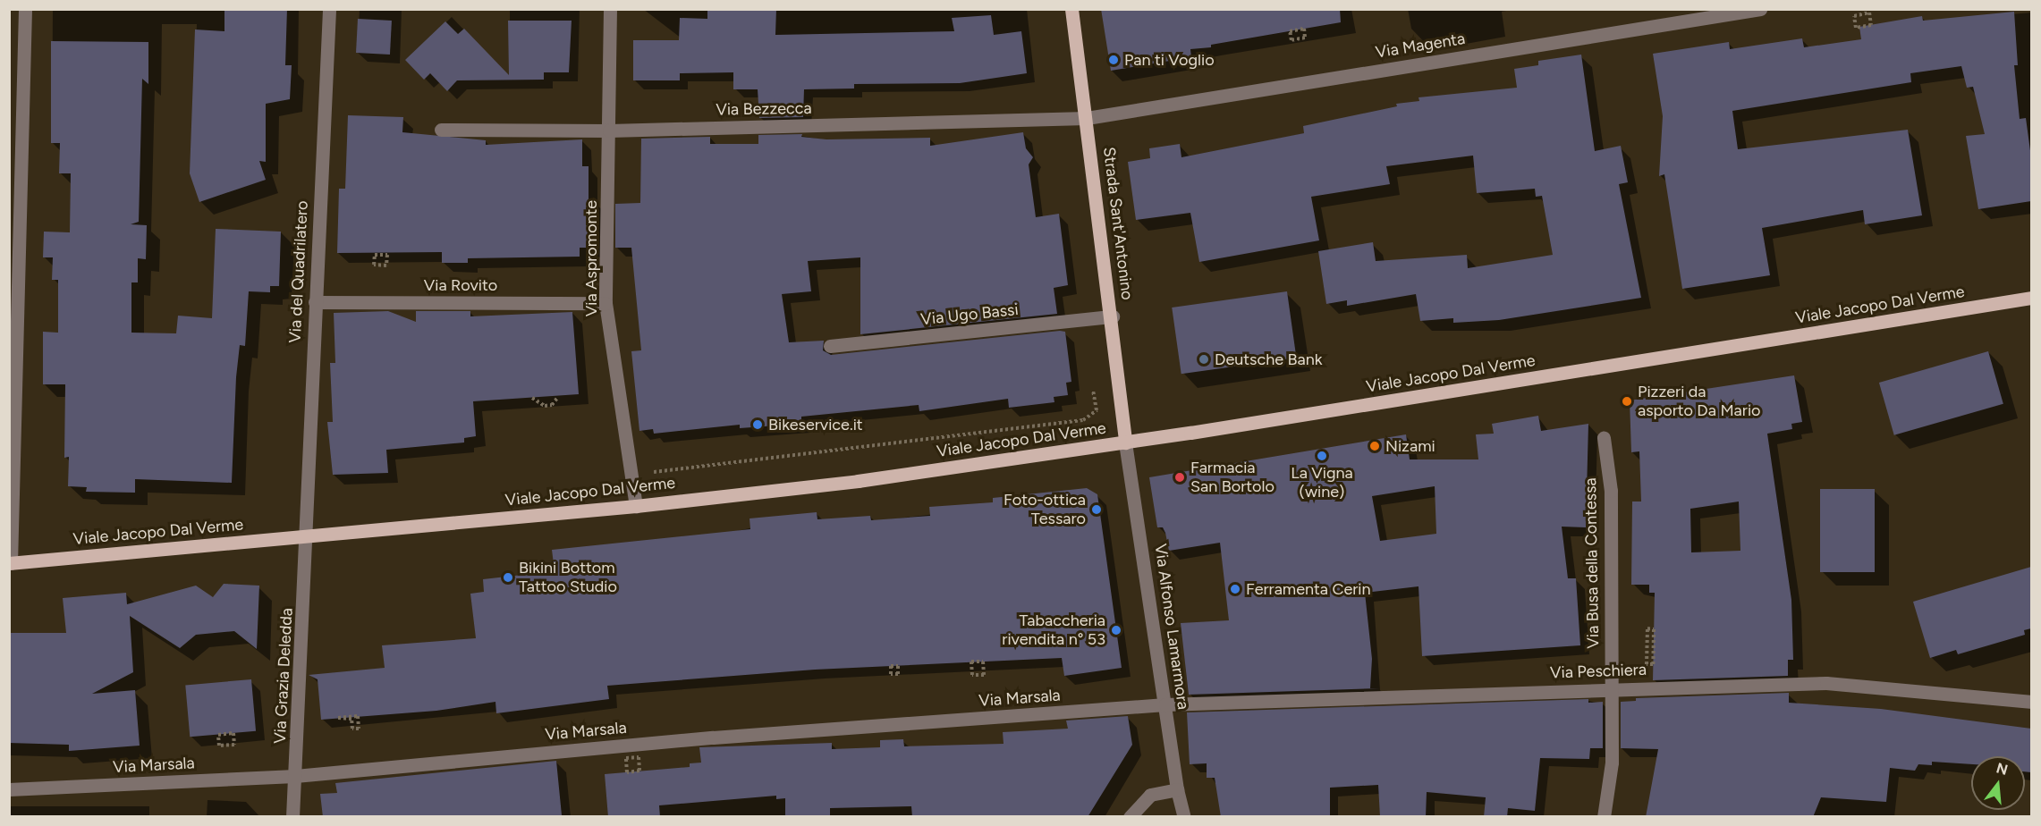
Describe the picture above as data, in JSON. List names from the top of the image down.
{
  "streets": {
    "main road": ["Strada Sant'Antonino", "Viale Jacopo Dal Verme"],
    "street": [
      "Via Magenta",
      "Via Bezzecca",
      "Via Aspromonte",
      "Via del Quadrilatero",
      "Via Rovito",
      "Via Ugo Bassi",
      "Via Busa della Contessa",
      "Via Alfonso Lamarmora",
      "Via Peschiera",
      "Via Grazia Deledda",
      "Via Marsala"
    ]
  },
  "crossings": [
    ["Via Magenta", "Via Bezzecca"],
    ["Via Magenta", "Strada Sant'Antonino"],
    ["Via Bezzecca", "Strada Sant'Antonino"],
    ["Via Bezzecca", "Via Aspromonte"],
    ["Strada Sant'Antonino", "Viale Jacopo Dal Verme"],
    ["Strada Sant'Antonino", "Via Ugo Bassi"],
    ["Strada Sant'Antonino", "Via Alfonso Lamarmora"],
    ["Via Aspromonte", "Via Rovito"],
    ["Via Aspromonte", "Viale Jacopo Dal Verme"],
    ["Via del Quadrilatero", "Via Rovito"],
    ["Via del Quadrilatero", "Viale Jacopo Dal Verme"],
    ["Via del Quadrilatero", "Via Grazia Deledda"],
    ["Viale Jacopo Dal Verme", "Via Alfonso Lamarmora"],
    ["Viale Jacopo Dal Verme", "Via Grazia Deledda"],
    ["Via Busa della Contessa", "Via Peschiera"],
    ["Via Alfonso Lamarmora", "Via Peschiera"],
    ["Via Alfonso Lamarmora", "Via Marsala"],
    ["Via Peschiera", "Via Marsala"],
    ["Via Grazia Deledda", "Via Marsala"]
  ],
  "places": [
    "Pan ti Voglio",
    "Deutsche Bank",
    "Pizzeri da asporto Da Mario",
    "Bikeservice.it",
    "Nizami",
    "La Vigna (wine)",
    "Farmacia San Bortolo",
    "Foto-ottica Tessaro",
    "Bikini Bottom Tattoo Studio",
    "Ferramenta Cerin",
    "Tabaccheria rivendita n° 53"
  ],
  "north": "top"
}
